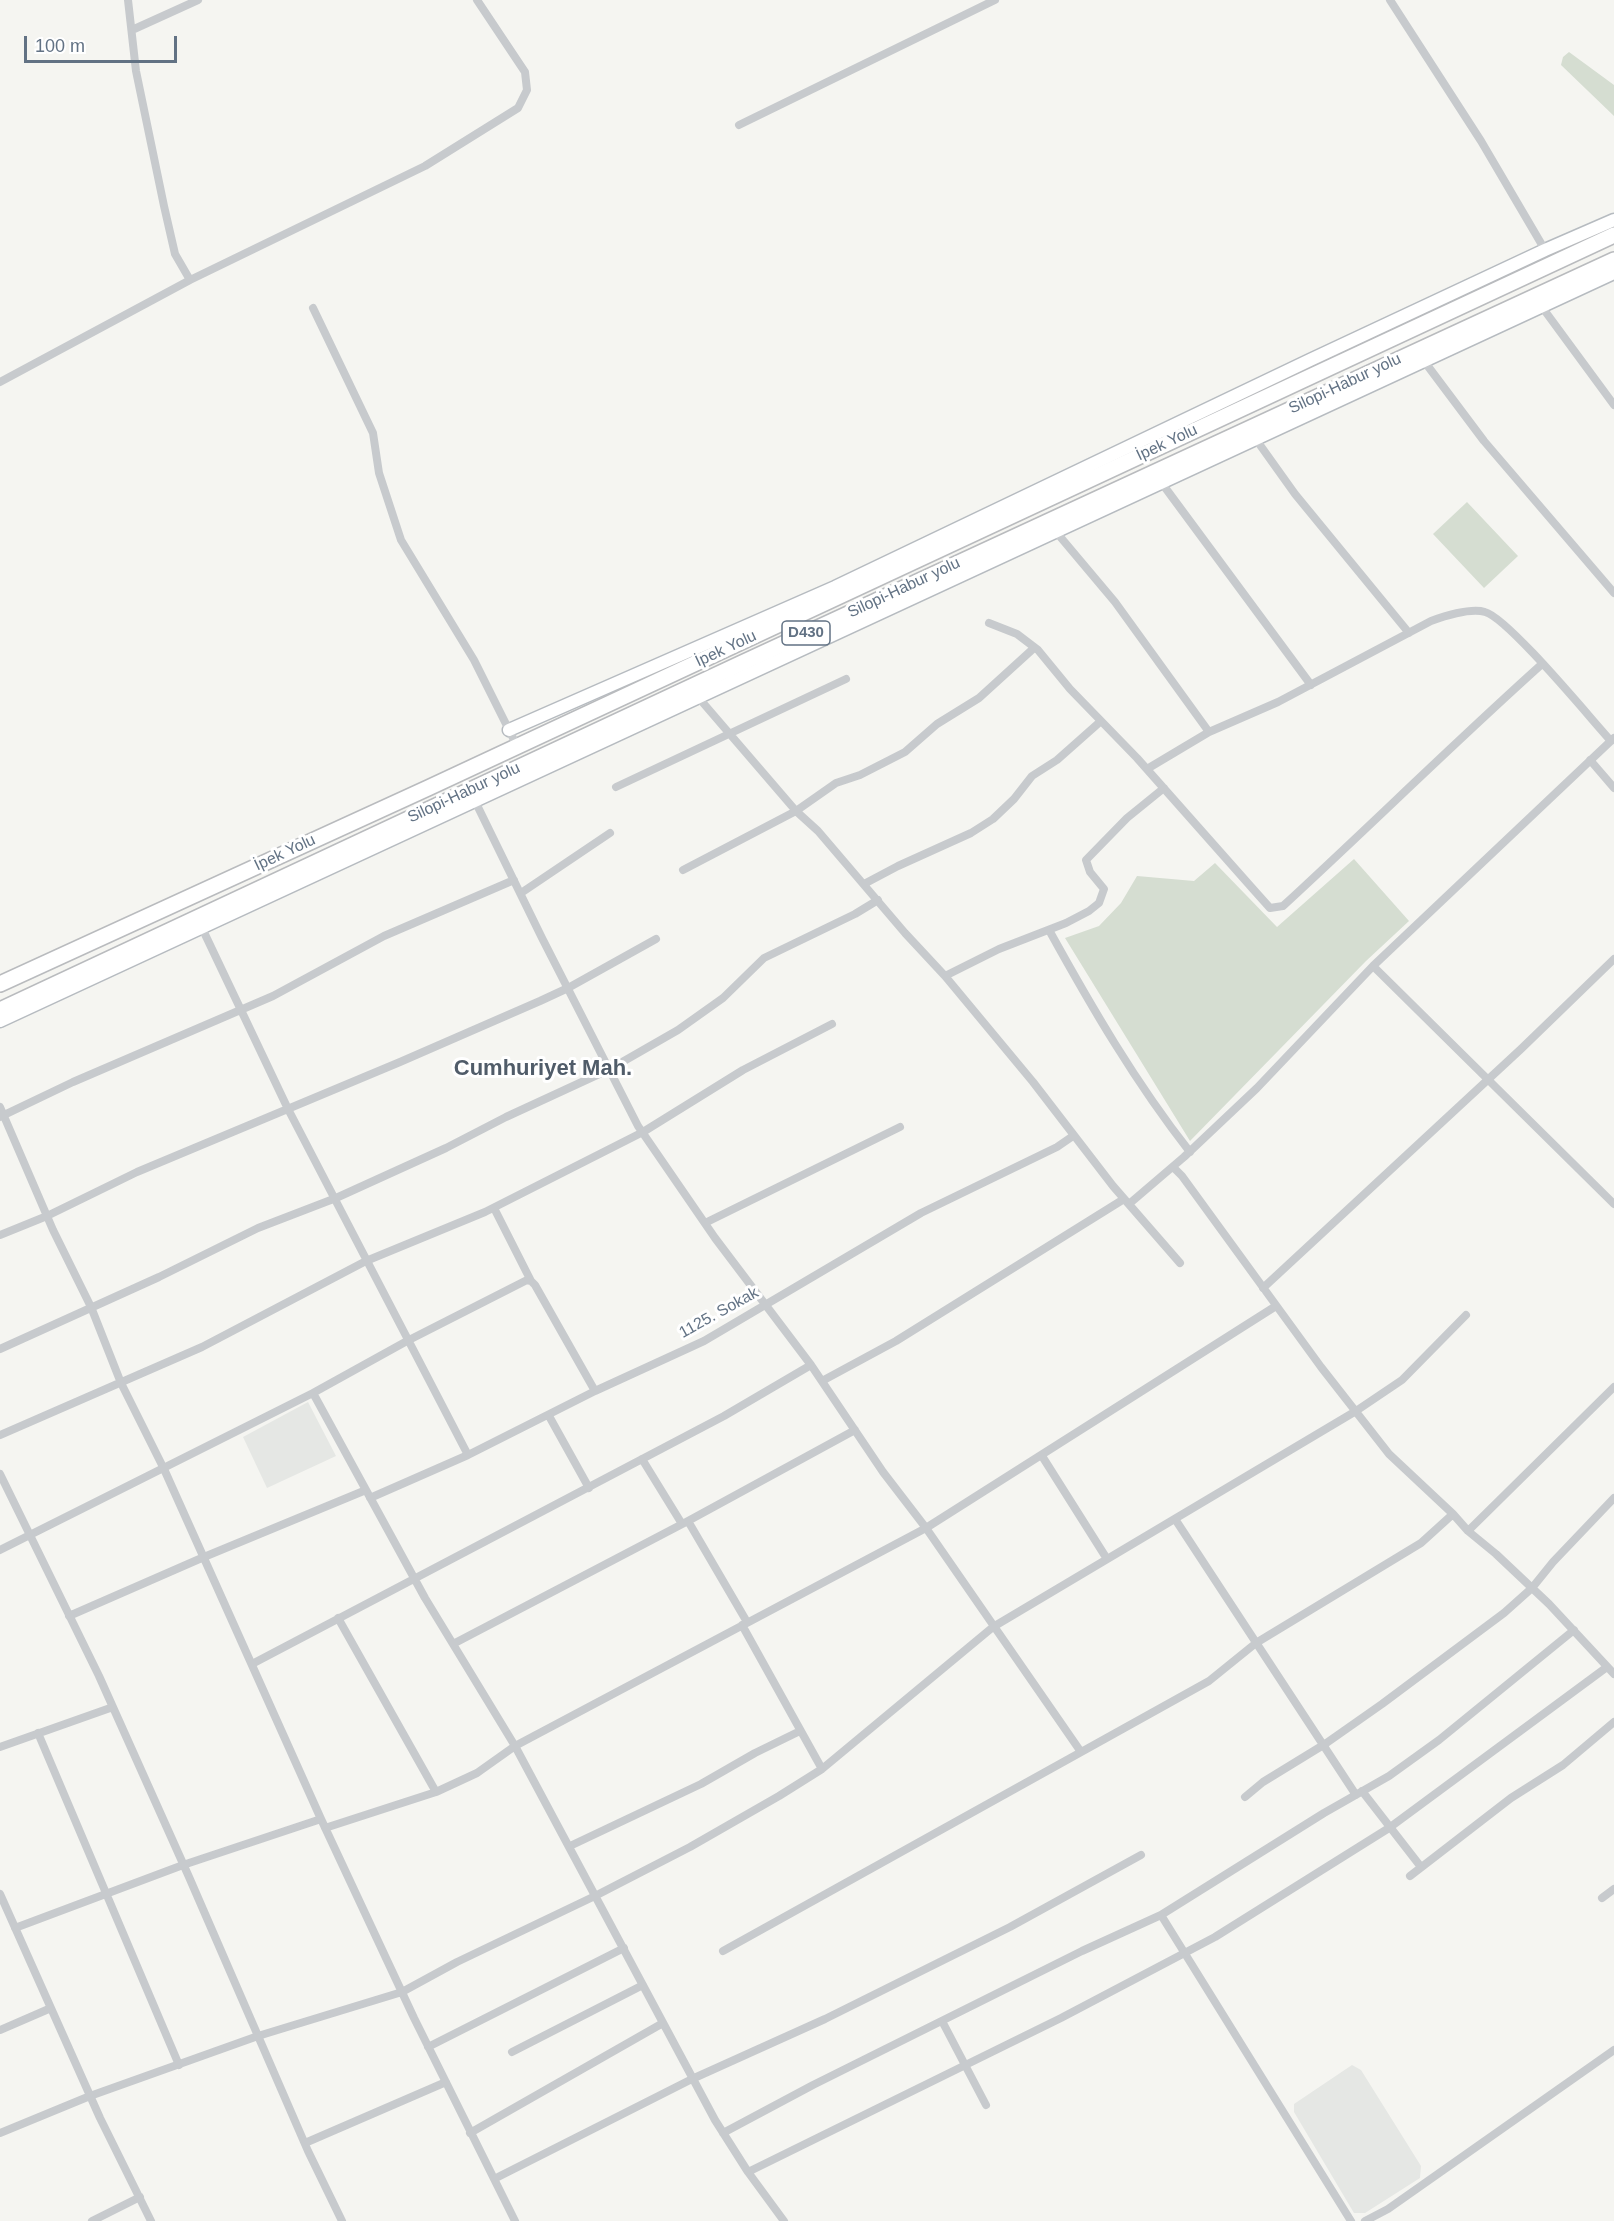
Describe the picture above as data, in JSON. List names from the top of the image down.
{
  "streets": {
    "highway": ["Silopi-Habur yolu", "İpek Yolu", "D430"],
    "street": ["1125. Sokak"]
  },
  "districts": ["Cumhuriyet Mah."],
  "scale_bar": "100 m"
}
